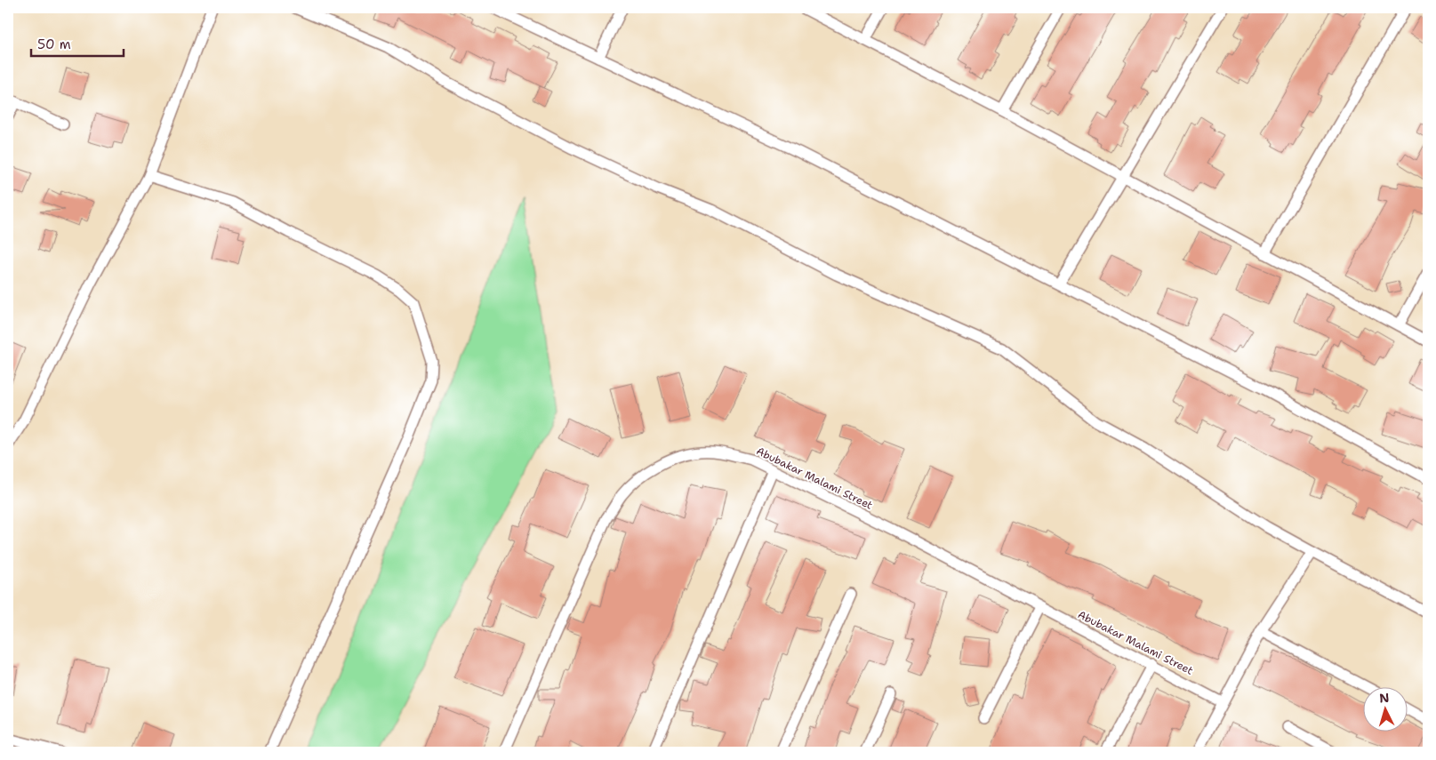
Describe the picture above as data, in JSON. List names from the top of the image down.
{
  "streets": {
    "street": ["Abubakar Malami Street"]
  },
  "scale_bar": "50 m",
  "north": "top"
}
